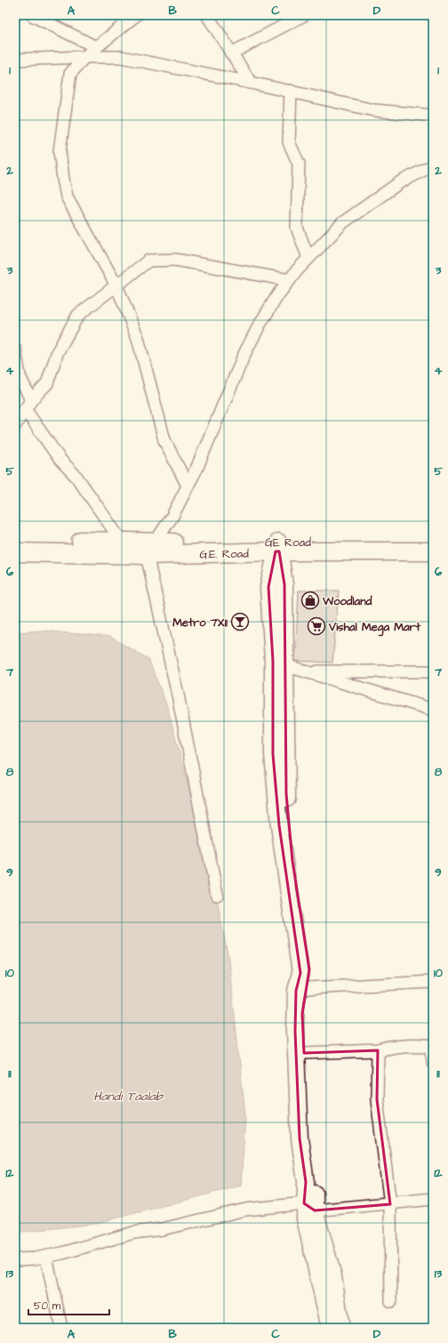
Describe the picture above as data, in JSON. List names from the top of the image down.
{
  "streets": {
    "main road": ["GE Road"]
  },
  "water": ["Handi Taalab"],
  "places": {
    "shop": ["Woodland"],
    "bar": ["Metro 7X11"],
    "supermarket": ["Vishal Mega Mart"]
  },
  "scale_bar": "50 m",
  "grid": {
    "columns": [
      "A",
      "B",
      "C",
      "D"
    ],
    "rows": [
      "1",
      "2",
      "3",
      "4",
      "5",
      "6",
      "7",
      "8",
      "9",
      "10",
      "11",
      "12",
      "13"
    ]
  }
}
